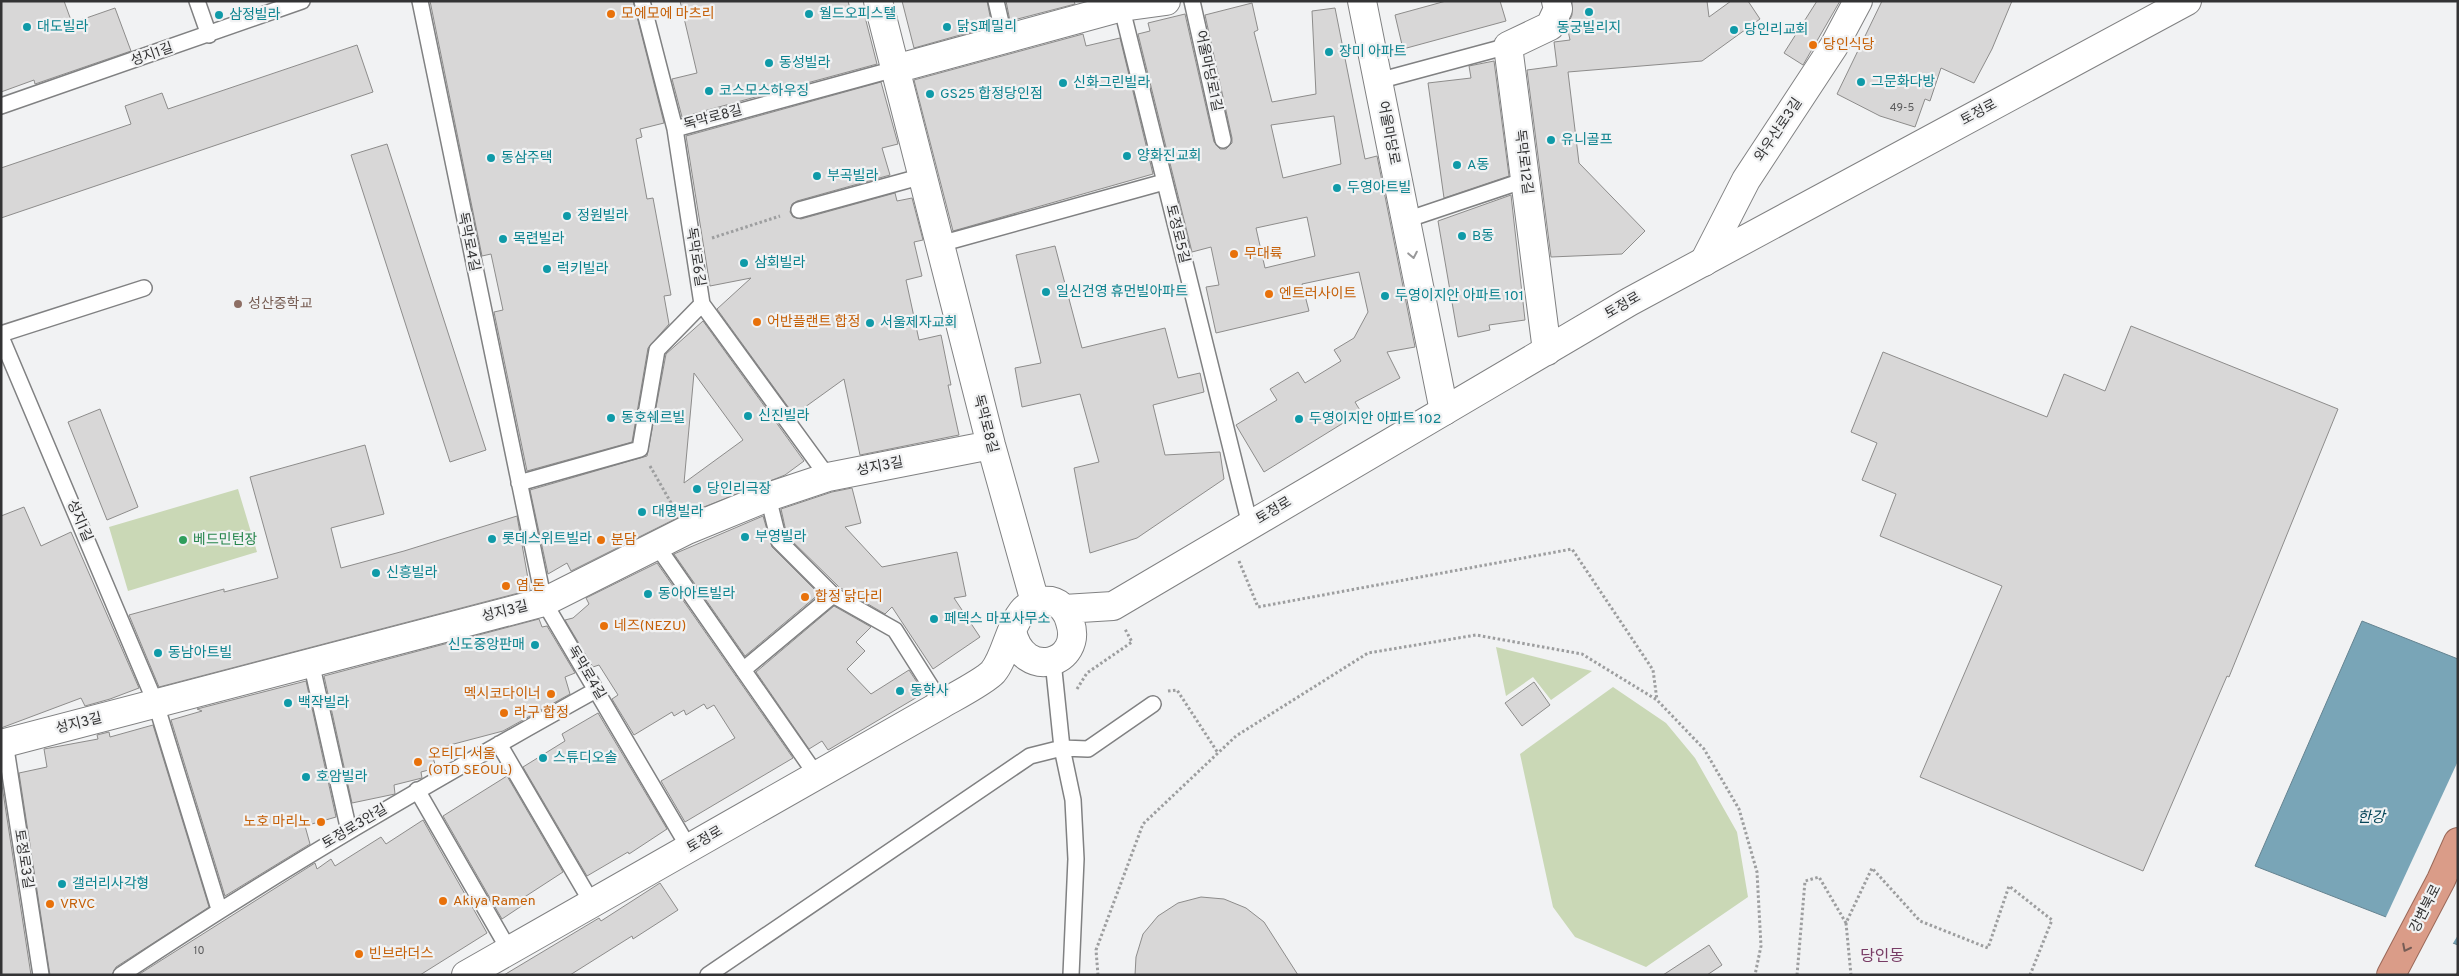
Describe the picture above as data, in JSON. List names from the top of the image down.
{
  "streets": {
    "highway": ["강변북로"],
    "street": [
      "토정로",
      "독막로8길",
      "와우산로3길",
      "어울마당로",
      "독막로12길",
      "성지3길"
    ],
    "lane": [
      "성지1길",
      "어울마당로1길",
      "토정로5길",
      "독막로4길",
      "독막로6길",
      "토정로3안길",
      "토정로3길"
    ]
  },
  "crossings": [
    ["성지1길", "성지3길"],
    ["토정로", "독막로8길"],
    ["토정로", "와우산로3길"],
    ["토정로", "어울마당로"],
    ["토정로", "독막로12길"],
    ["토정로", "토정로5길"],
    ["토정로", "독막로4길"],
    ["독막로8길", "독막로6길"],
    ["독막로8길", "성지3길"],
    ["독막로4길", "성지3길"],
    ["독막로4길", "토정로3안길"],
    ["독막로6길", "성지3길"],
    ["성지3길", "토정로3길"]
  ],
  "one_way": ["어울마당로", "강변북로"],
  "districts": ["당인동"],
  "water": ["한강"],
  "places": [
    "동궁빌리지",
    "모에모에 마츠리",
    "월드오피스텔",
    "삼정빌라",
    "대도빌라",
    "닭S페밀리",
    "당인리교회",
    "당인식당",
    "장미 아파트",
    "동성빌라",
    "그문화다방",
    "신화그린빌라",
    "코스모스하우징",
    "GS25 합정당인점",
    "유니골프",
    "양화진교회",
    "동삼주택",
    "A동",
    "부곡빌라",
    "두영아트빌",
    "정원빌라",
    "B동",
    "목련빌라",
    "무대륙",
    "삼회빌라",
    "럭키빌라",
    "일신건영 휴먼빌아파트",
    "엔트러사이트",
    "두영이지안 아파트 101",
    "성산중학교",
    "어반플랜트 합정",
    "서울제자교회",
    "신진빌라",
    "동호쉐르빌",
    "두영이지안 아파트 102",
    "당인리극장",
    "대명빌라",
    "부영빌라",
    "롯데스위트빌라",
    "베드민턴장",
    "분담",
    "신흥빌라",
    "염 돈",
    "동아아트빌라",
    "합정 닭다리",
    "페덱스 마포사무소",
    "네즈(NEZU)",
    "신도중앙판매",
    "동남아트빌",
    "동학사",
    "멕시코다이너",
    "백작빌라",
    "라구 합정",
    "스튜디오솔",
    "오티디 서울 (OTD SEOUL)",
    "호암빌라",
    "노호 마리노",
    "갤러리사각형",
    "Akiya Ramen",
    "VRVC",
    "빈브라더스"
  ],
  "house_numbers": ["49-5", "10"]
}
